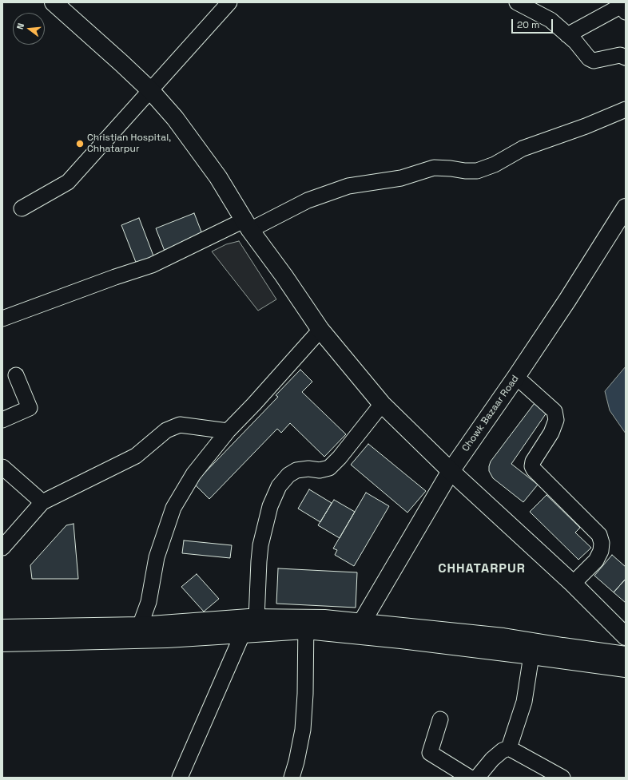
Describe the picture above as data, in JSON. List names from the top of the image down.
{
  "streets": {
    "main road": ["Chowk Bazaar Road"]
  },
  "districts": ["CHHATARPUR"],
  "places": ["Christian Hospital, Chhatarpur"],
  "scale_bar": "20 m",
  "north": "left"
}
